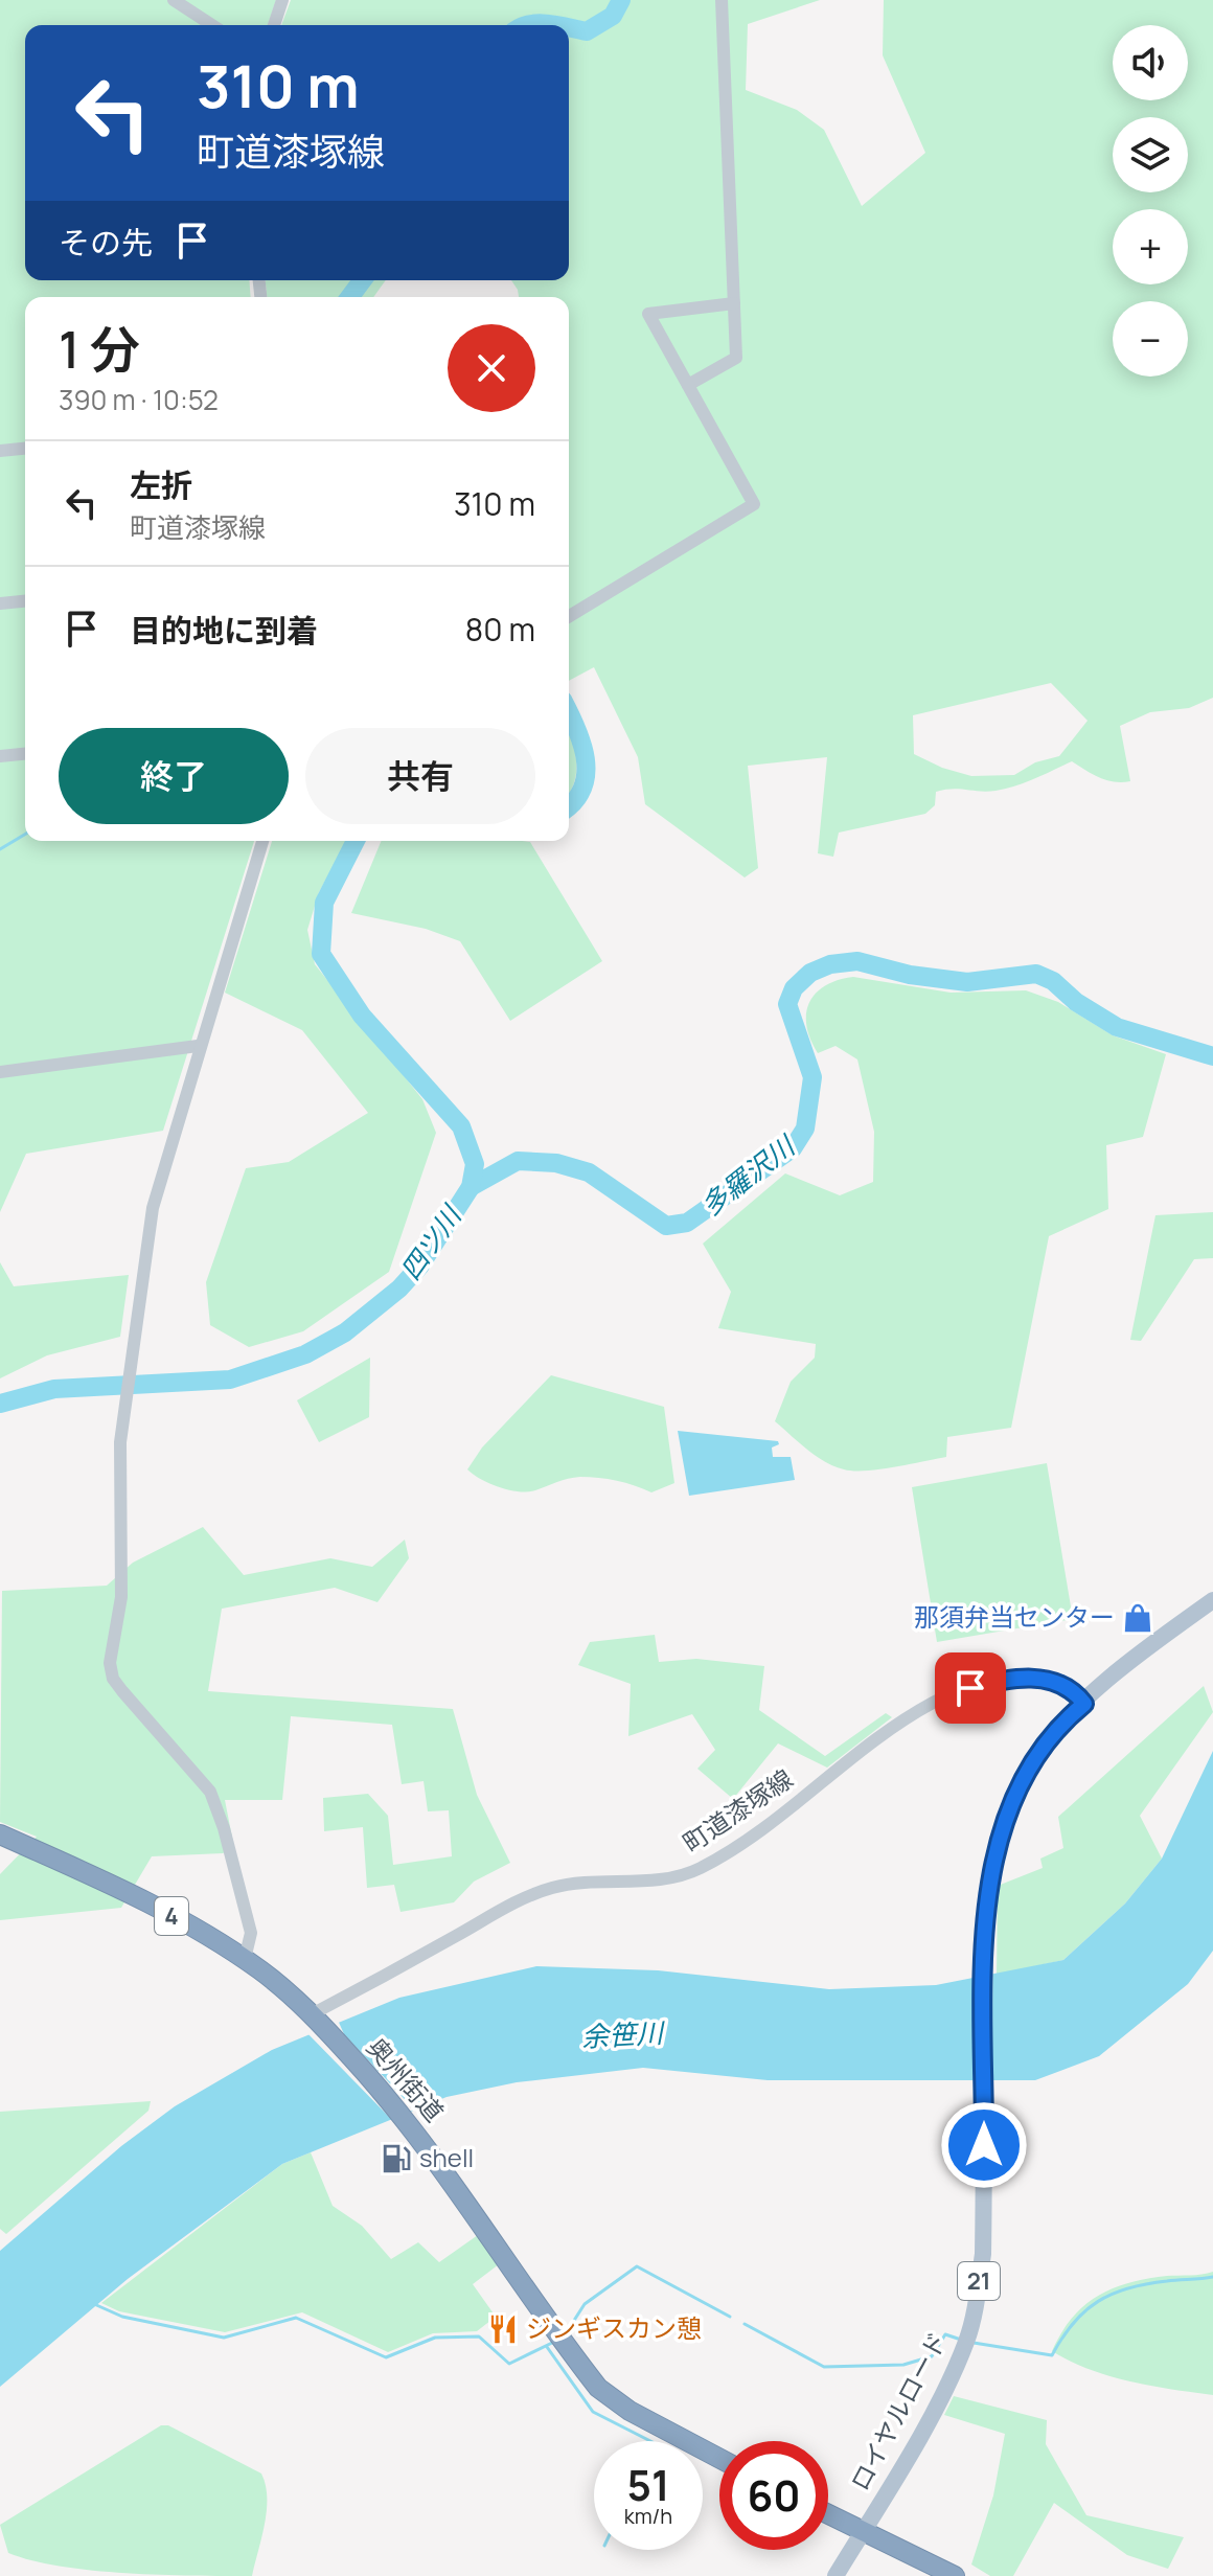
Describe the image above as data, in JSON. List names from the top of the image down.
{
  "streets": {
    "highway": ["4", "奥州街道"],
    "main road": ["21", "ロイヤルロード"],
    "street": ["町道漆塚線"]
  },
  "crossings": [
    ["町道漆塚線", "奥州街道"],
    ["町道漆塚線", "ロイヤルロード"]
  ],
  "water": ["多羅沢川", "四ツ川", "余笹川"],
  "places": {
    "shop": ["那須弁当センター"],
    "fuel station": ["shell"],
    "restaurant": ["ジンギスカン憩"]
  },
  "page": {
    "map_buttons": ["+", "−"],
    "turn": ["310 m", "町道漆塚線"],
    "then": "その先",
    "heading": ["1 分", "390 m · 10:52"],
    "list": [
      {
        "name": "左折",
        "note": "町道漆塚線",
        "value": "310 m"
      },
      {
        "name": "目的地に到着",
        "value": "80 m"
      }
    ],
    "buttons": ["終了", "共有"],
    "speed": "51 km/h",
    "limit": "60"
  }
}
